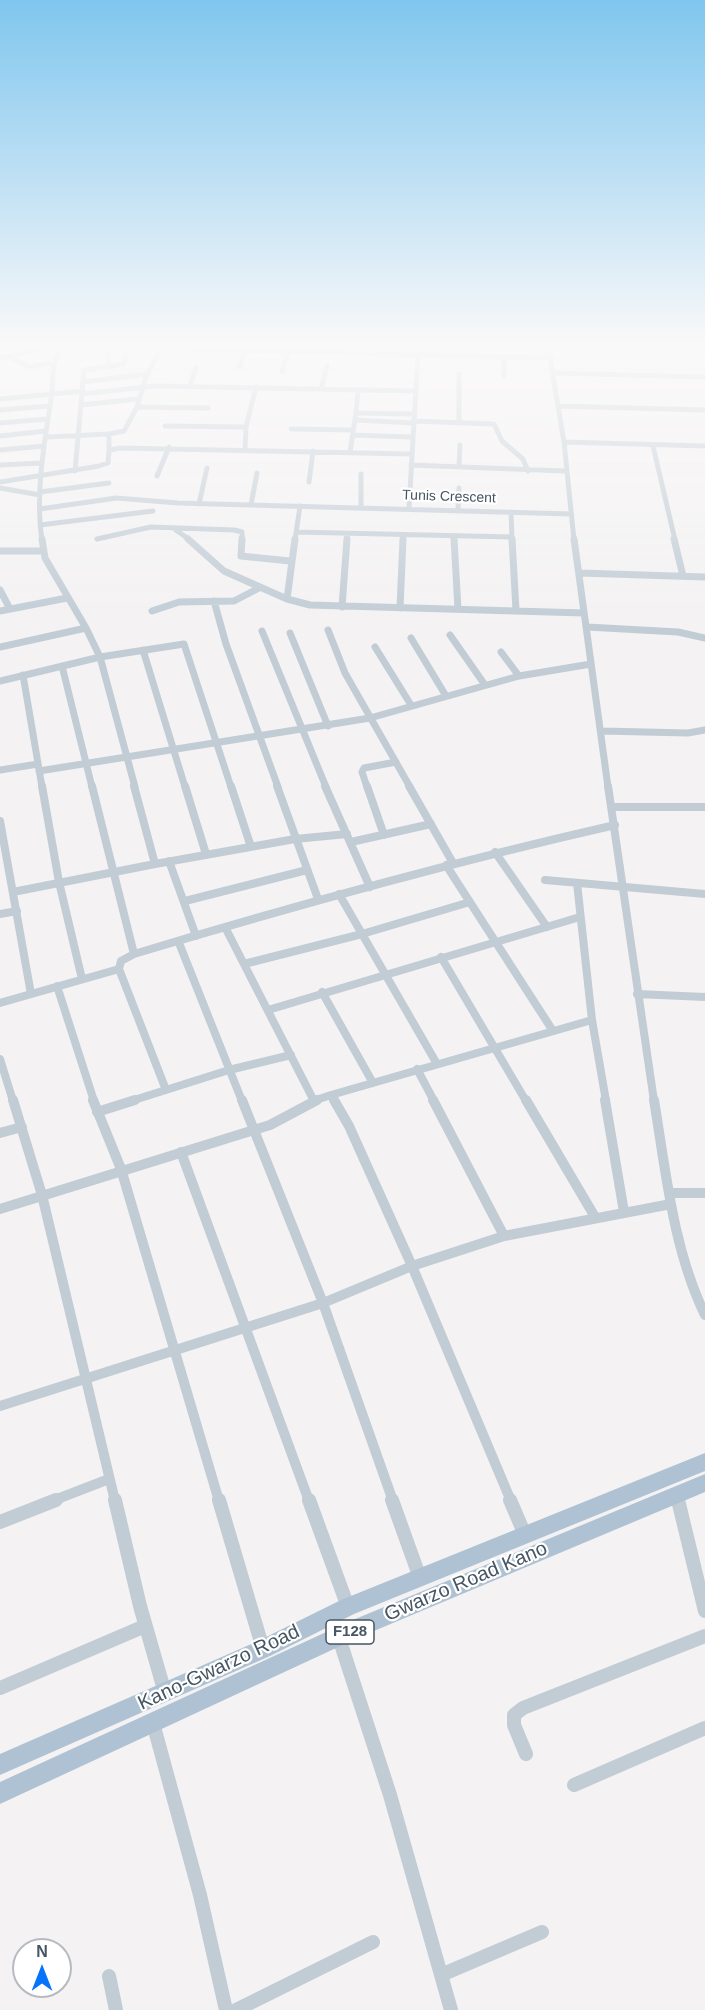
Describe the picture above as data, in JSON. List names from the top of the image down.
{
  "streets": {
    "main road": ["Gwarzo Road Kano", "F128", "Kano-Gwarzo Road"],
    "street": ["Tunis Crescent"]
  },
  "north": "top"
}
